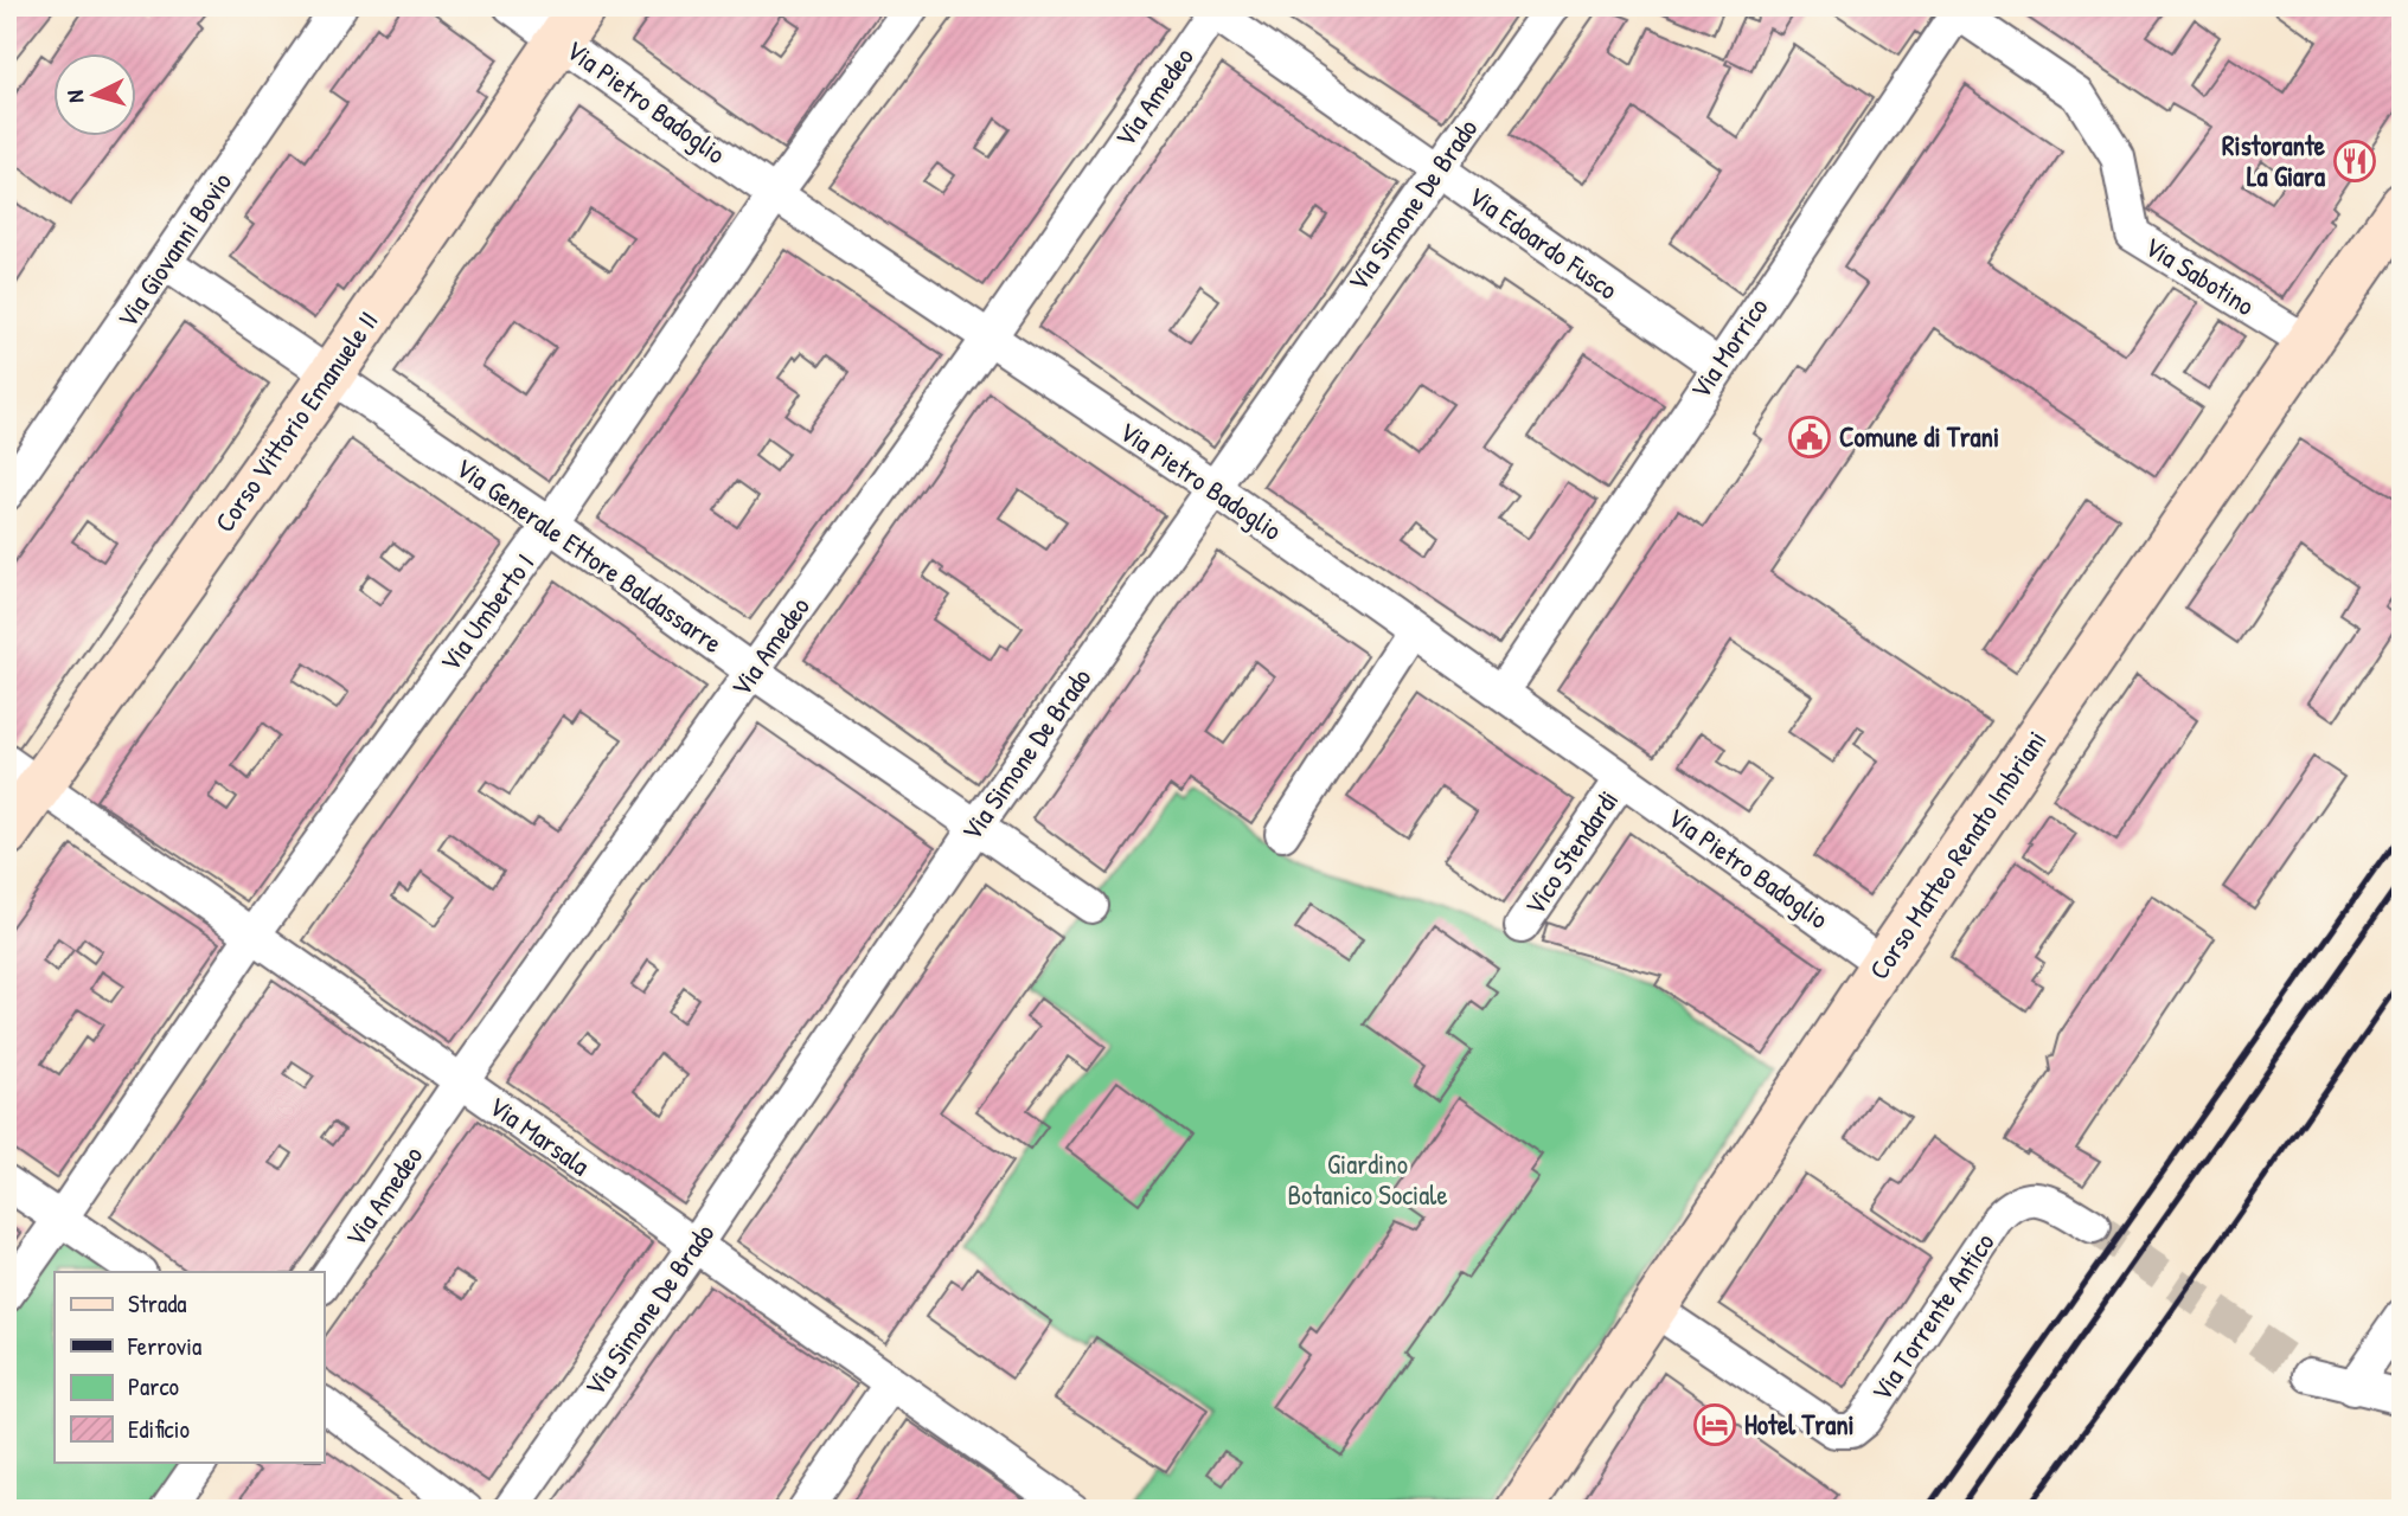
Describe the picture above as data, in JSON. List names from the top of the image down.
{
  "streets": {
    "street": [
      "Via Amedeo",
      "Via Pietro Badoglio",
      "Via Simone De Brado",
      "Via Edoardo Fusco",
      "Via Giovanni Bovio",
      "Via Sabotino",
      "Via Morrico",
      "Corso Vittorio Emanuele II",
      "Via Generale Ettore Baldassarre",
      "Via Umberto I",
      "Vico Stendardi",
      "Corso Matteo Renato Imbriani",
      "Via Marsala",
      "Via Torrente Antico"
    ]
  },
  "crossings": [
    ["Via Amedeo", "Via Pietro Badoglio"],
    ["Via Amedeo", "Via Edoardo Fusco"],
    ["Via Amedeo", "Via Generale Ettore Baldassarre"],
    ["Via Amedeo", "Via Marsala"],
    ["Via Pietro Badoglio", "Via Simone De Brado"],
    ["Via Pietro Badoglio", "Via Morrico"],
    ["Via Pietro Badoglio", "Corso Vittorio Emanuele II"],
    ["Via Pietro Badoglio", "Via Umberto I"],
    ["Via Pietro Badoglio", "Vico Stendardi"],
    ["Via Pietro Badoglio", "Corso Matteo Renato Imbriani"],
    ["Via Simone De Brado", "Via Edoardo Fusco"],
    ["Via Simone De Brado", "Via Generale Ettore Baldassarre"],
    ["Via Simone De Brado", "Via Marsala"],
    ["Via Edoardo Fusco", "Via Morrico"],
    ["Via Giovanni Bovio", "Via Generale Ettore Baldassarre"],
    ["Via Sabotino", "Via Morrico"],
    ["Via Sabotino", "Corso Matteo Renato Imbriani"],
    ["Corso Vittorio Emanuele II", "Via Generale Ettore Baldassarre"],
    ["Corso Vittorio Emanuele II", "Via Marsala"],
    ["Via Generale Ettore Baldassarre", "Via Umberto I"],
    ["Via Umberto I", "Via Marsala"],
    ["Corso Matteo Renato Imbriani", "Via Torrente Antico"]
  ],
  "parks": ["Giardino Botanico Sociale"],
  "places": {
    "restaurant": ["Ristorante La Giara"],
    "public building": ["Comune di Trani"],
    "hotel": ["Hotel Trani"]
  },
  "legend": [
    "Strada",
    "Ferrovia",
    "Parco",
    "Edificio"
  ],
  "north": "left"
}
